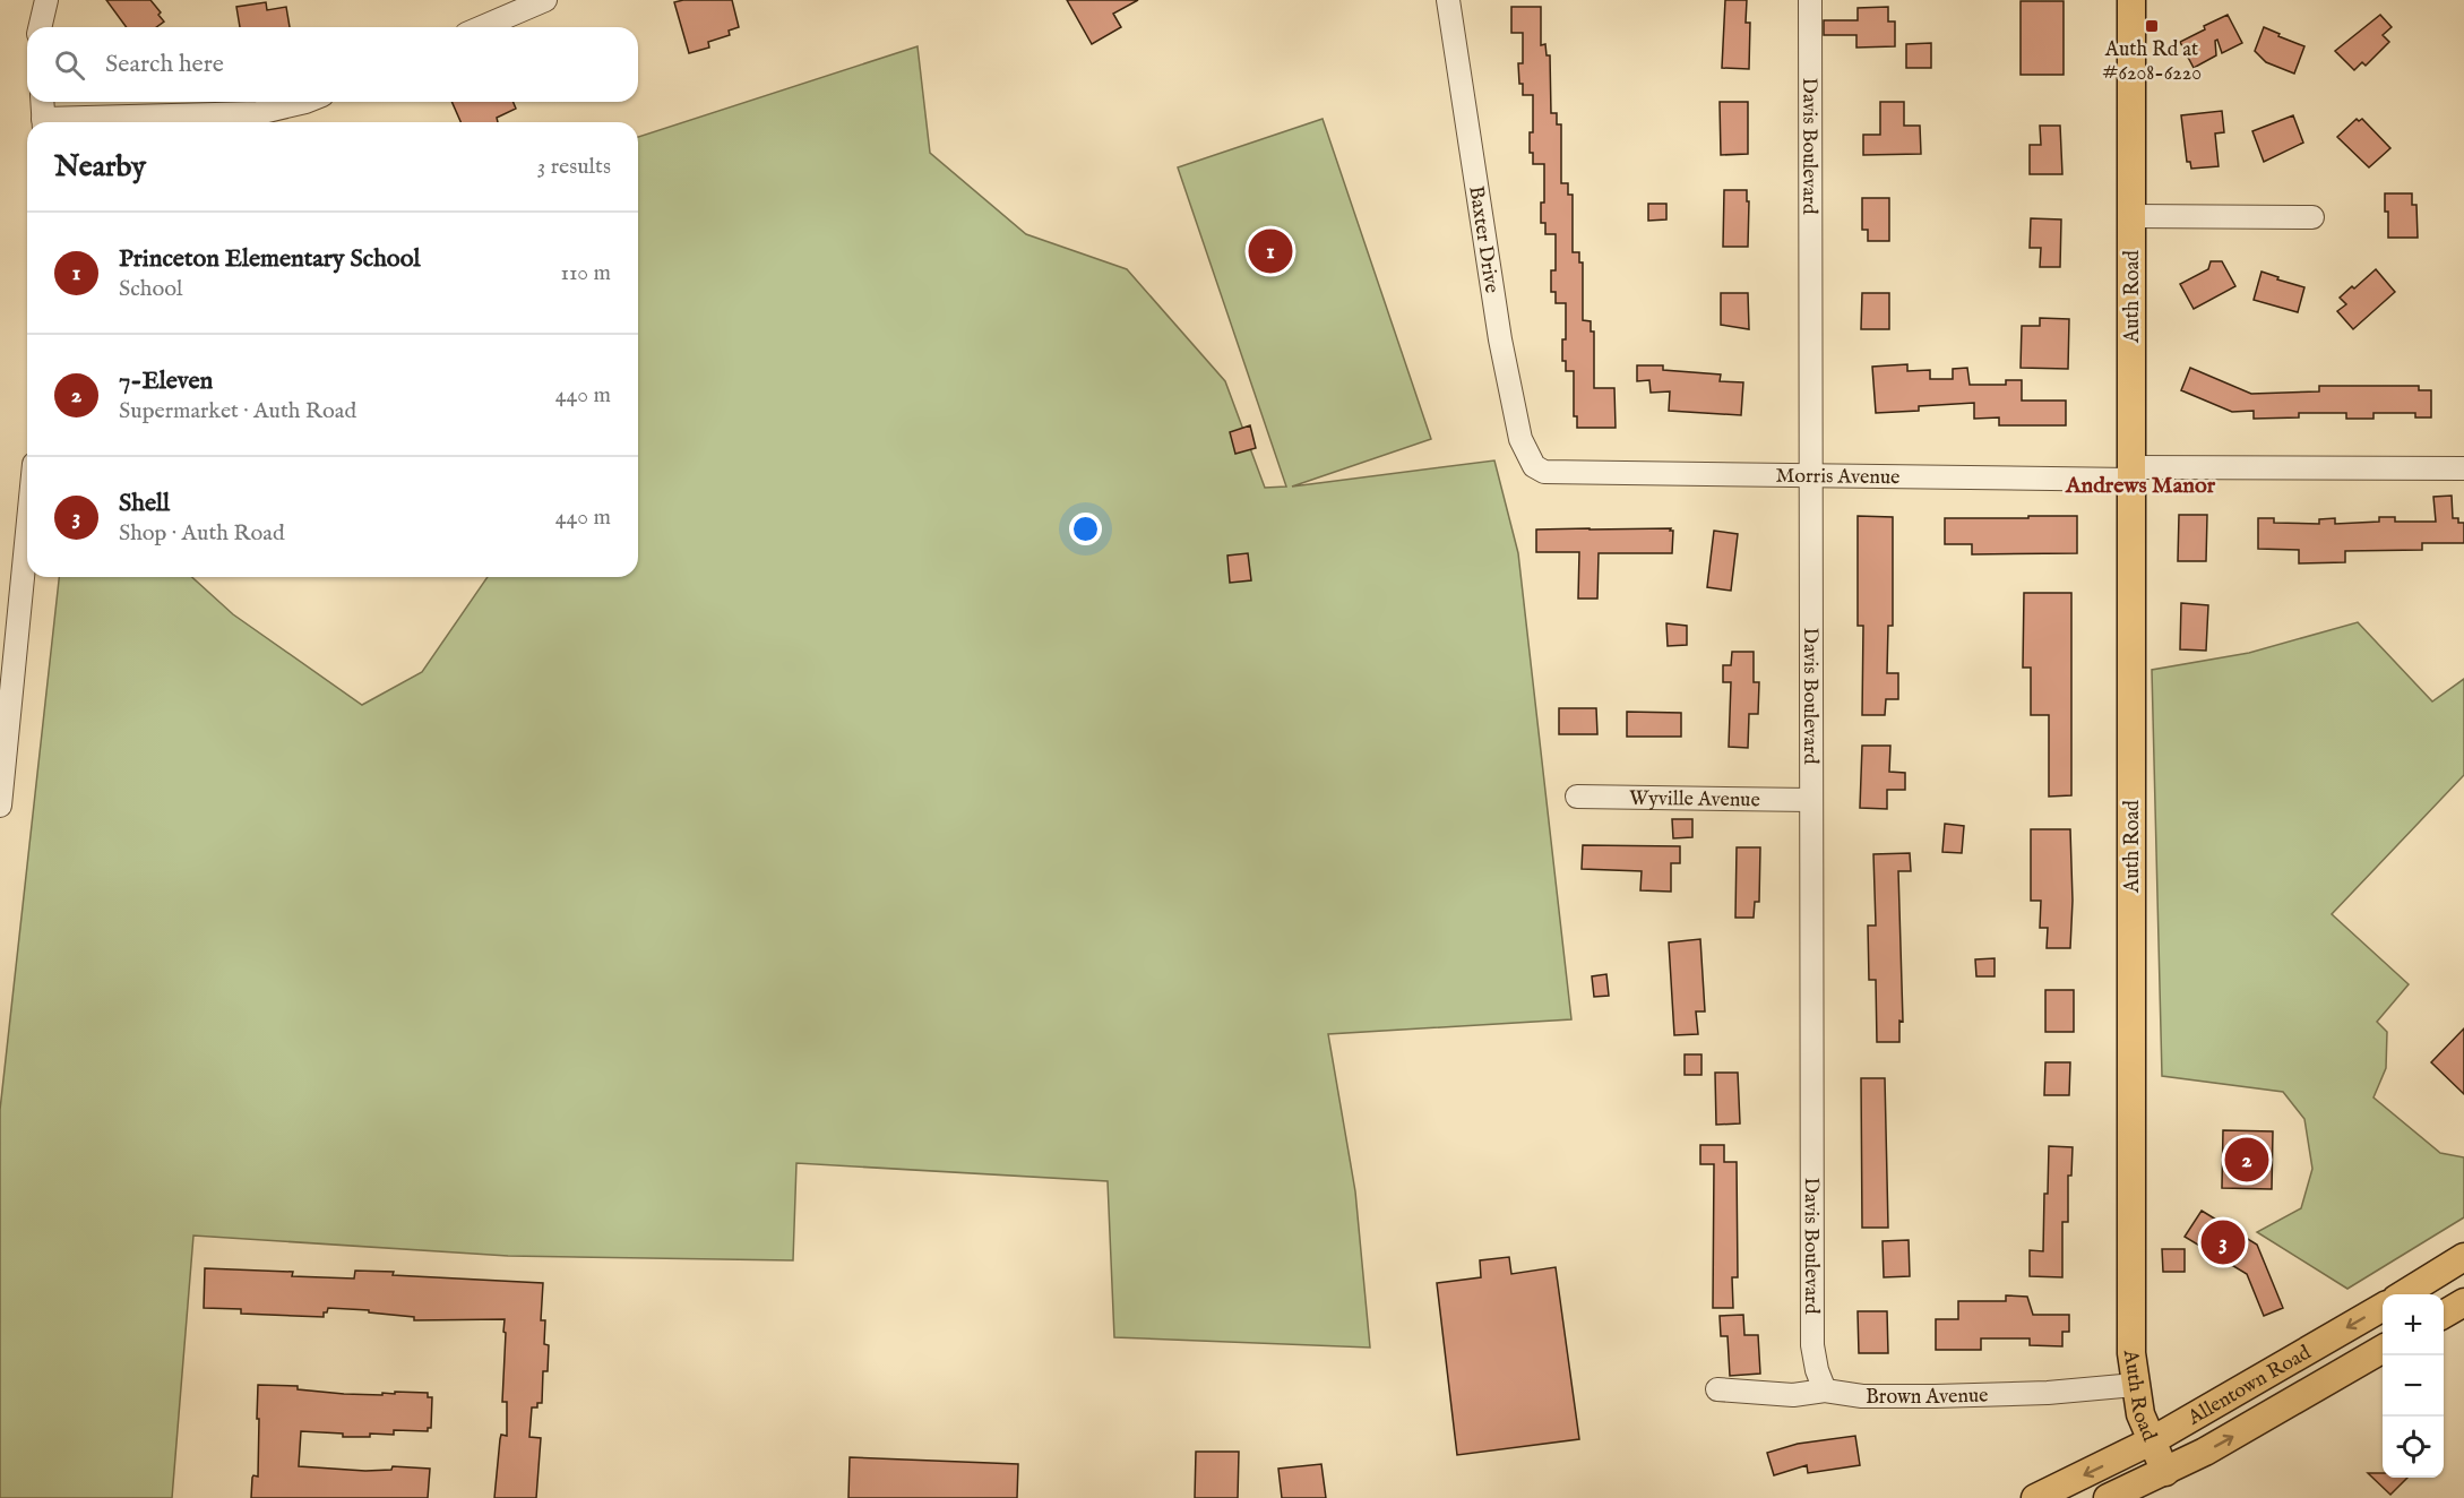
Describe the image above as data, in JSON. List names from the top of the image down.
{
  "streets": {
    "main road": ["Auth Road", "Allentown Road"],
    "street": [
      "Davis Boulevard",
      "Baxter Drive",
      "Morris Avenue",
      "Wyville Avenue",
      "Brown Avenue"
    ]
  },
  "crossings": [
    ["Davis Boulevard", "Morris Avenue"],
    ["Davis Boulevard", "Wyville Avenue"],
    ["Davis Boulevard", "Brown Avenue"],
    ["Baxter Drive", "Morris Avenue"],
    ["Auth Road", "Morris Avenue"],
    ["Auth Road", "Allentown Road"],
    ["Auth Road", "Brown Avenue"]
  ],
  "districts": ["Andrews Manor"],
  "places": {
    "transit": ["Auth Rd at #6208-6220"]
  },
  "page": {
    "search": "Search here",
    "heading": ["Nearby", "3 results"],
    "list": [
      {
        "mark": "1",
        "name": "Princeton Elementary School",
        "note": "School",
        "value": "110 m"
      },
      {
        "mark": "2",
        "name": "7-Eleven",
        "note": "Supermarket · Auth Road",
        "value": "440 m"
      },
      {
        "mark": "3",
        "name": "Shell",
        "note": "Shop · Auth Road",
        "value": "440 m"
      }
    ],
    "pins": ["1", "2", "3"],
    "map_buttons": ["+", "−"]
  }
}
